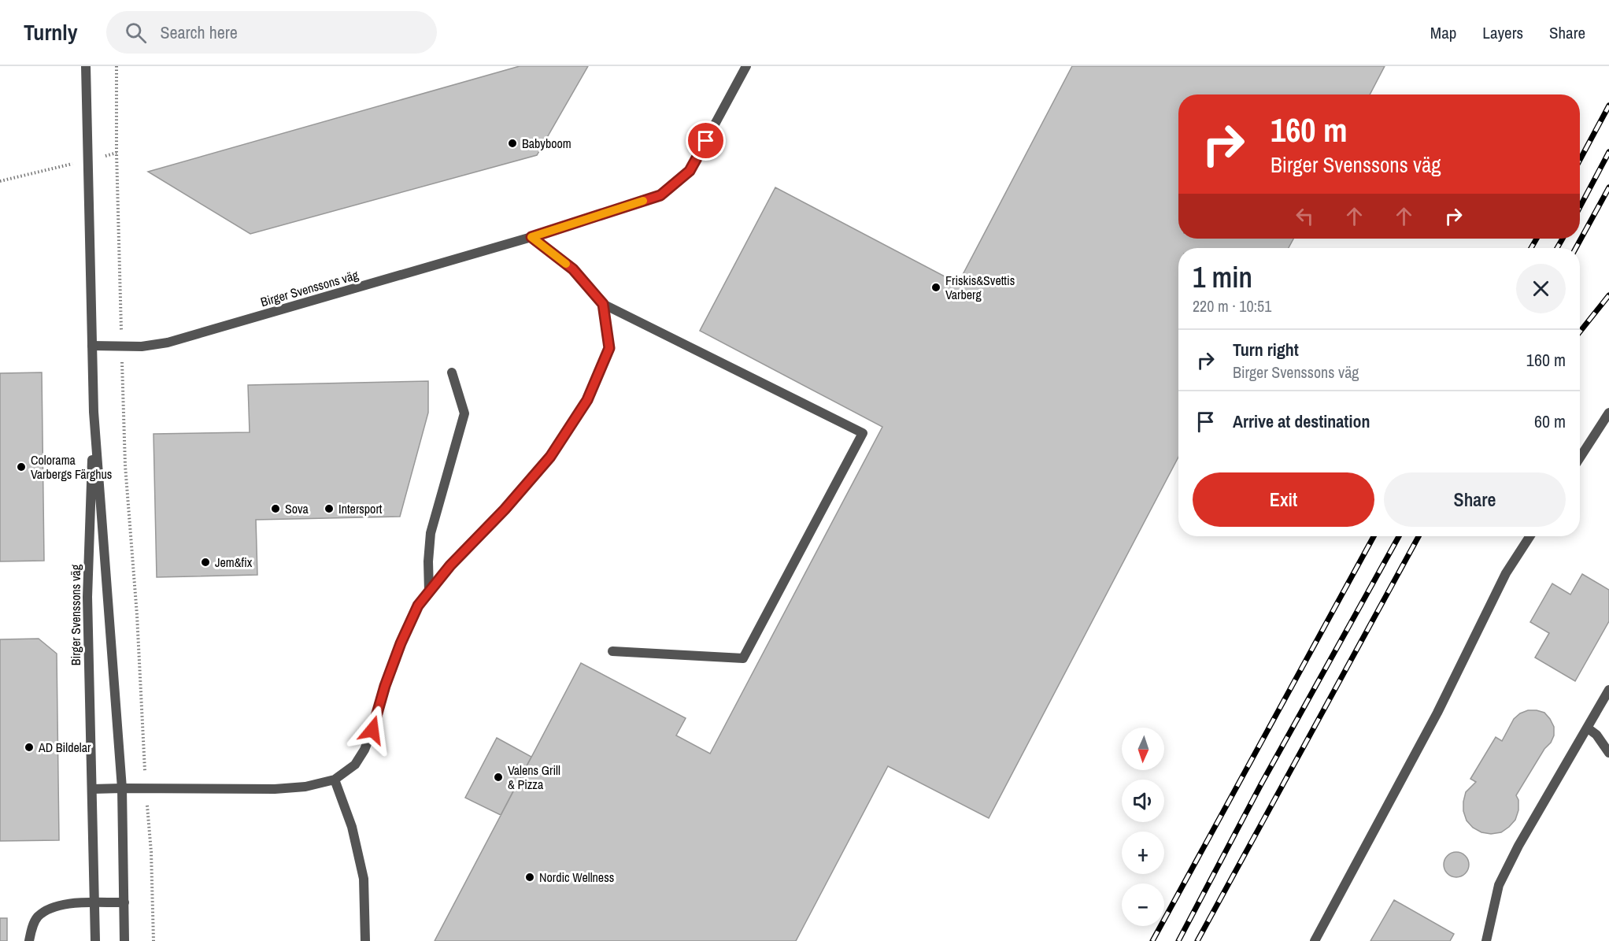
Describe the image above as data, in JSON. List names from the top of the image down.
{
  "streets": {
    "street": ["Birger Svenssons väg"]
  },
  "places": [
    "Babyboom",
    "Friskis&Svettis Varberg",
    "Colorama Varbergs Färghus",
    "Sova",
    "Intersport",
    "Jem&fix",
    "AD Bildelar",
    "Valens Grill & Pizza",
    "Nordic Wellness"
  ],
  "north": "bottom",
  "page": {
    "header": "Turnly",
    "search": "Search here",
    "nav": ["Map", "Layers", "Share"],
    "turn": ["160 m", "Birger Svenssons väg"],
    "heading": ["1 min", "220 m · 10:51"],
    "list": [
      {
        "name": "Turn right",
        "note": "Birger Svenssons väg",
        "value": "160 m"
      },
      {
        "name": "Arrive at destination",
        "value": "60 m"
      }
    ],
    "buttons": ["Exit", "Share"],
    "map_buttons": ["+", "−"]
  }
}
